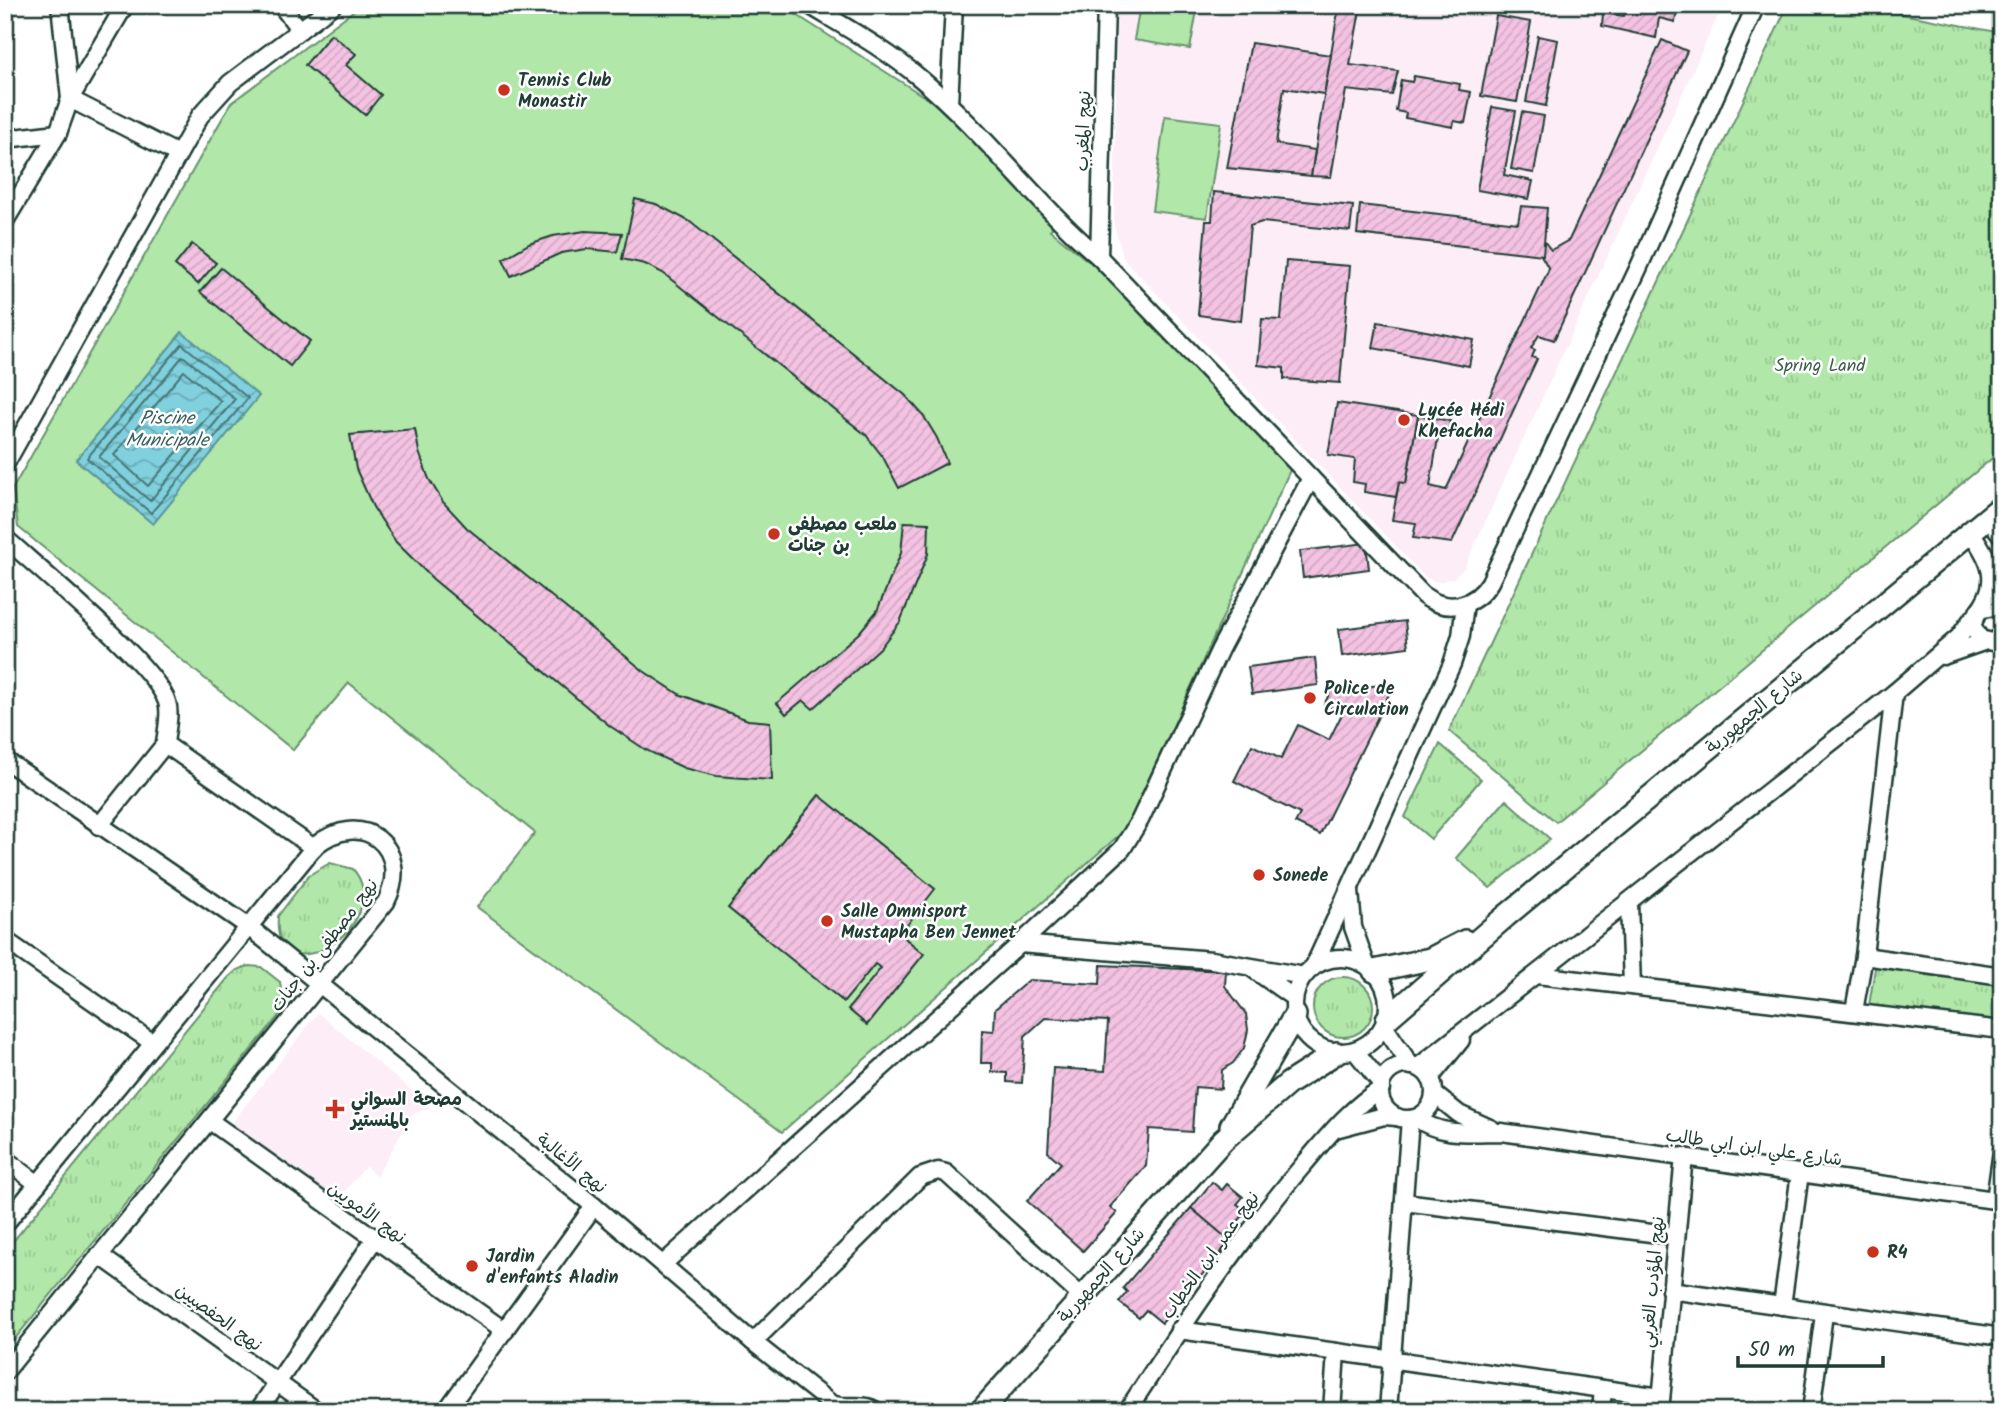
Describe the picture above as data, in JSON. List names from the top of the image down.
{
  "streets": {
    "street": [
      "نهج المغرب",
      "شارع الجمهورية",
      "نهج مصطفى بن جنات",
      "شارع علي ابن ابي طالب",
      "نهج الأغالبة",
      "نهج الأمويين",
      "نهج عمر ابن الخطاب",
      "نهج المؤدب الغربي",
      "نهج الحفصيين"
    ]
  },
  "crossings": [
    ["نهج مصطفى بن جنات", "نهج الأغالبة"],
    ["نهج مصطفى بن جنات", "نهج الأمويين"],
    ["نهج مصطفى بن جنات", "نهج الحفصيين"],
    ["شارع علي ابن ابي طالب", "نهج عمر ابن الخطاب"],
    ["شارع علي ابن ابي طالب", "نهج المؤدب الغربي"]
  ],
  "water": ["Piscine Municipale"],
  "parks": ["Spring Land"],
  "places": {
    "other": [
      "Tennis Club Monastir",
      "Lycée Hédi Khefacha",
      "ملعب مصطفى بن جنات",
      "Police de Circulation",
      "Sonede",
      "Salle Omnisport Mustapha Ben Jennet",
      "R4",
      "Jardin d'enfants Aladin"
    ],
    "health": ["مصحة السواني بالمنستير"]
  },
  "scale_bar": "50 m"
}
